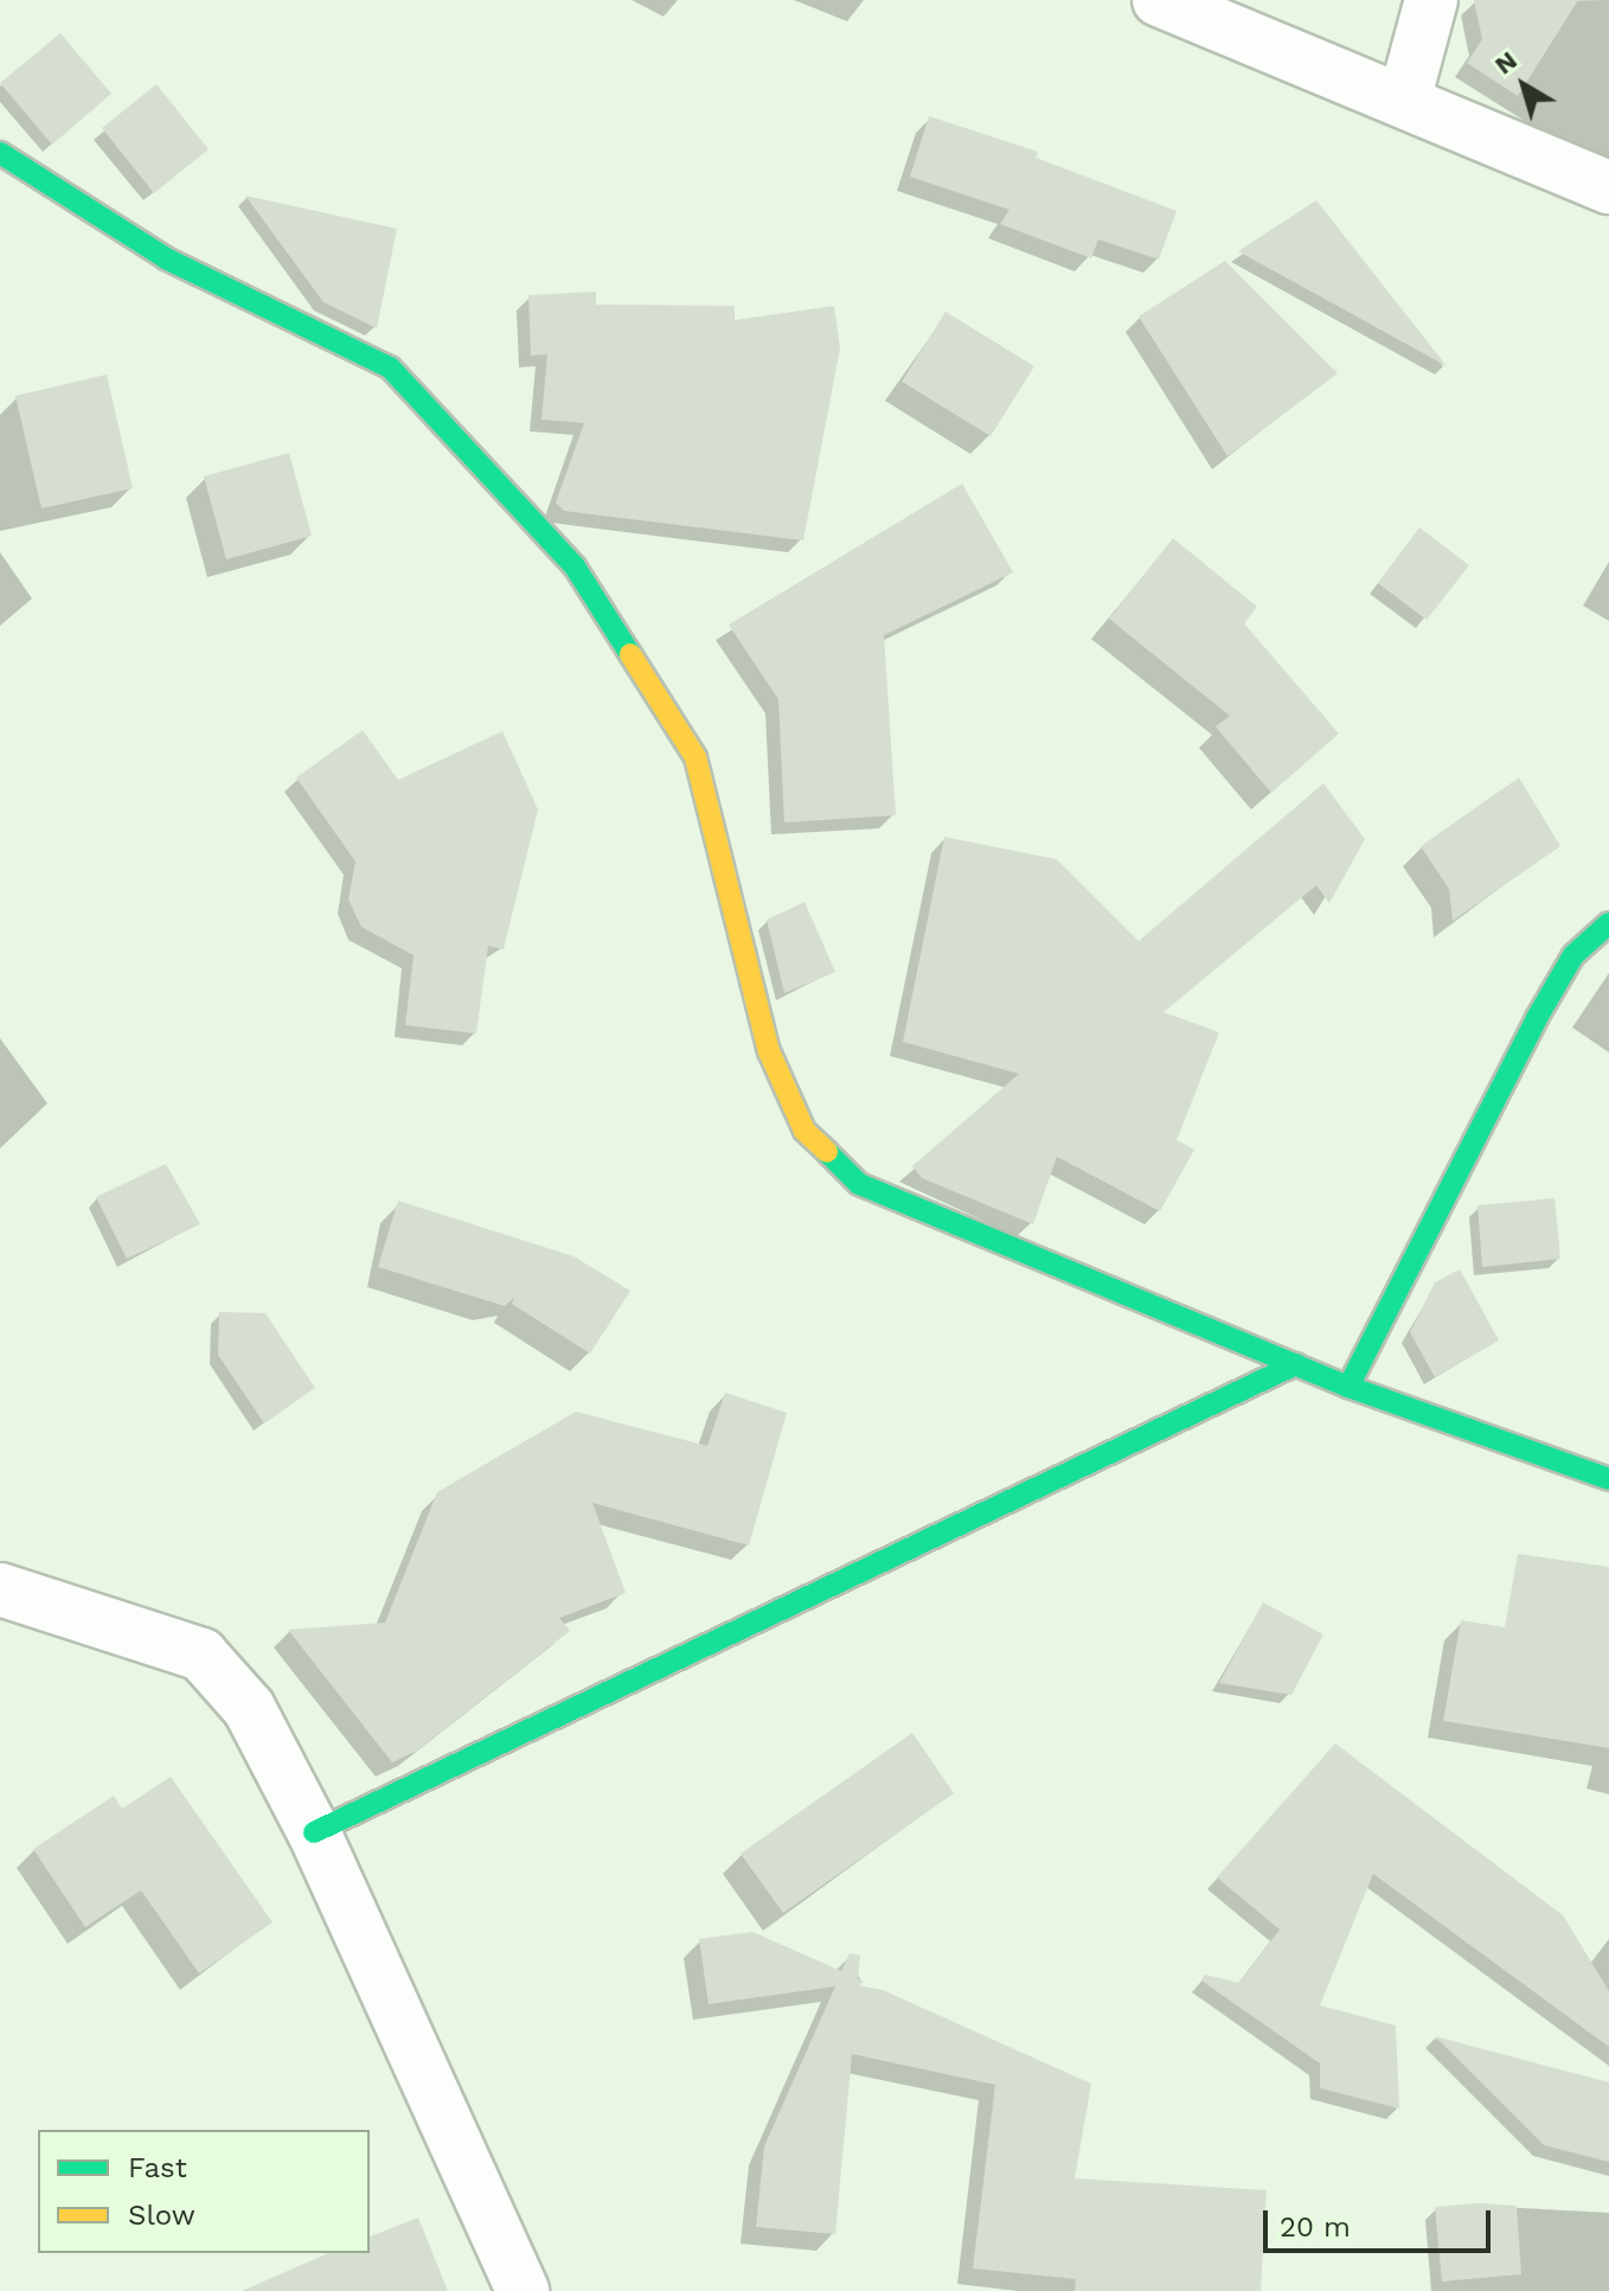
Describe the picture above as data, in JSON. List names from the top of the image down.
{
  "legend": ["Fast", "Slow"],
  "scale_bar": "20 m",
  "north": "top left"
}
